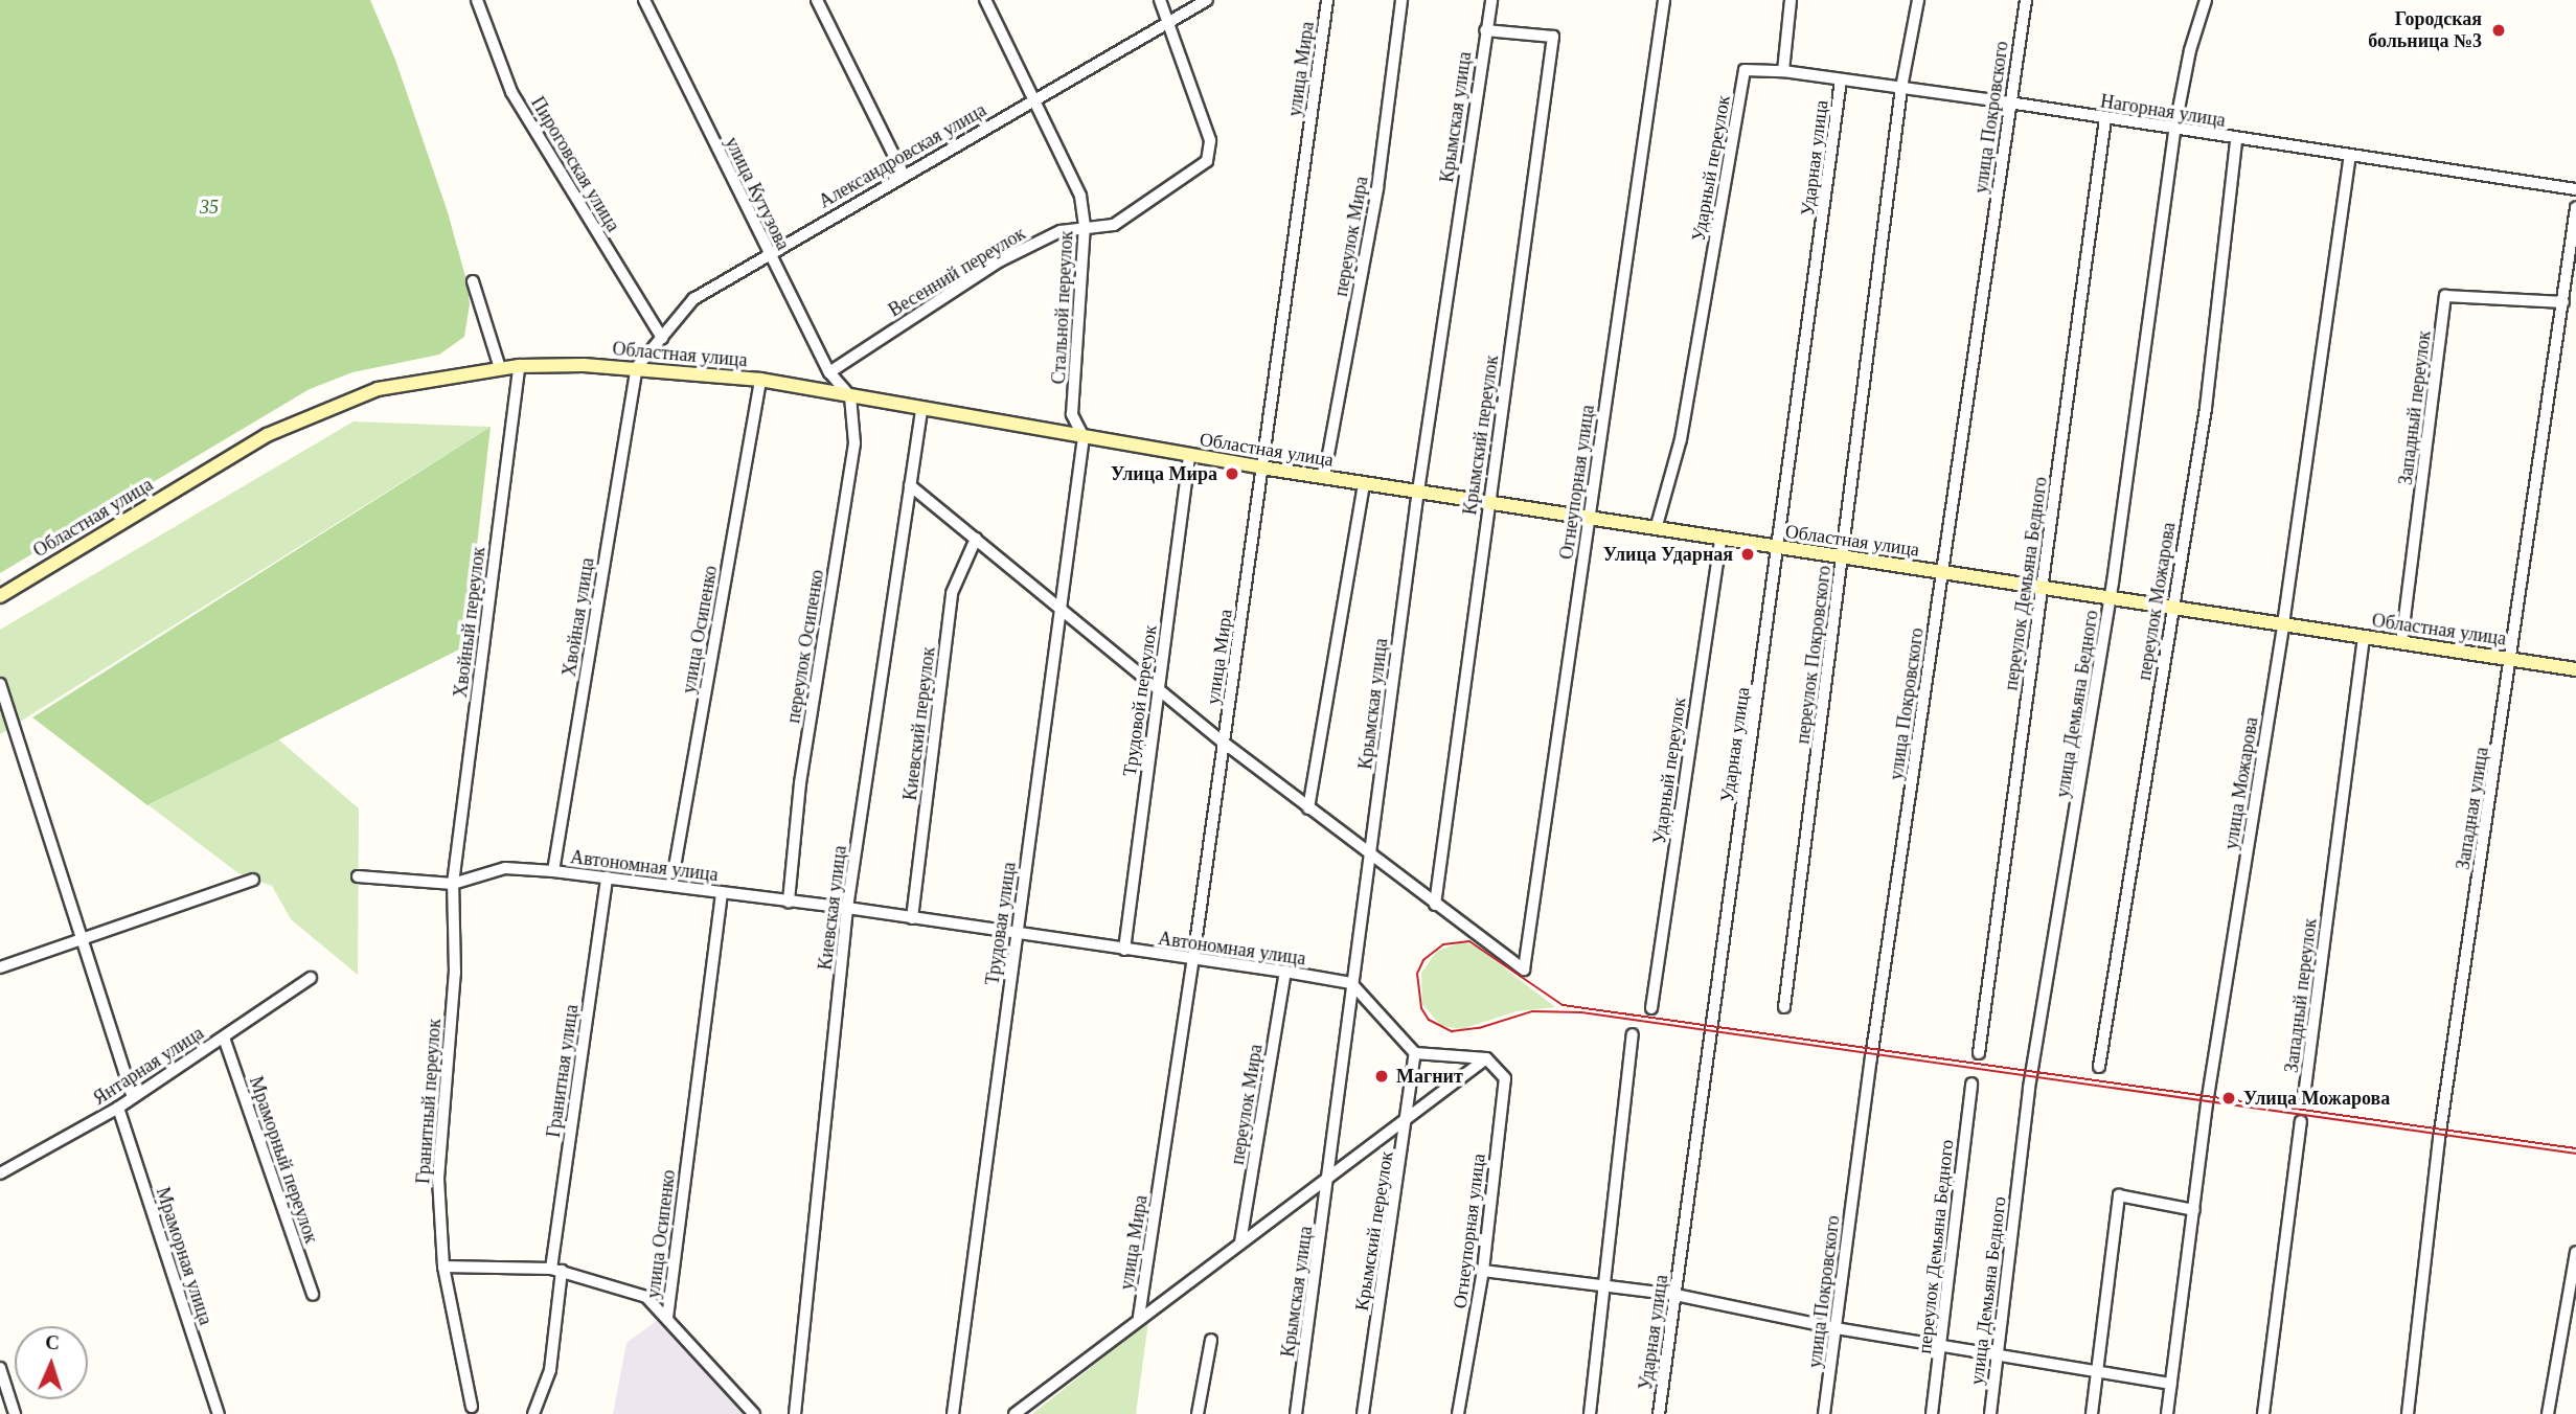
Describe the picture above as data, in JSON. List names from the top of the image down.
{
  "streets": {
    "main road": ["Областная улица"],
    "street": [
      "улица Мира",
      "Нагорная улица",
      "Крымская улица",
      "улица Покровского",
      "Александровская улица",
      "Ударная улица",
      "Пироговская улица",
      "Ударный переулок",
      "улица Кутузова",
      "переулок Мира",
      "Весенний переулок",
      "Стальной переулок",
      "Западный переулок",
      "Крымский переулок",
      "Огнеупорная улица",
      "переулок Демьяна Бедного",
      "переулок Можарова",
      "Хвойная улица",
      "Хвойный переулок",
      "улица Осипенко",
      "переулок Осипенко",
      "переулок Покровского",
      "Трудовой переулок",
      "улица Демьяна Бедного",
      "Киевский переулок",
      "улица Можарова",
      "Западная улица",
      "Автономная улица",
      "Киевская улица",
      "Трудовая улица",
      "Янтарная улица",
      "Гранитная улица",
      "Гранитный переулок",
      "Мраморный переулок",
      "Мраморная улица"
    ]
  },
  "crossings": [
    ["улица Мира", "Областная улица"],
    ["улица Мира", "Автономная улица"],
    ["Нагорная улица", "улица Покровского"],
    ["Нагорная улица", "Ударная улица"],
    ["Нагорная улица", "Ударный переулок"],
    ["Нагорная улица", "переулок Демьяна Бедного"],
    ["Нагорная улица", "переулок Можарова"],
    ["Нагорная улица", "переулок Покровского"],
    ["Нагорная улица", "улица Демьяна Бедного"],
    ["Нагорная улица", "улица Можарова"],
    ["Крымская улица", "Областная улица"],
    ["Крымская улица", "Крымский переулок"],
    ["Крымская улица", "Автономная улица"],
    ["улица Покровского", "Областная улица"],
    ["Александровская улица", "Пироговская улица"],
    ["Александровская улица", "улица Кутузова"],
    ["Александровская улица", "Весенний переулок"],
    ["Александровская улица", "Стальной переулок"],
    ["Александровская улица", "Областная улица"],
    ["Александровская улица", "Хвойная улица"],
    ["Ударная улица", "Областная улица"],
    ["Ударный переулок", "Областная улица"],
    ["улица Кутузова", "Весенний переулок"],
    ["улица Кутузова", "Областная улица"],
    ["улица Кутузова", "переулок Осипенко"],
    ["переулок Мира", "Областная улица"],
    ["переулок Мира", "Автономная улица"],
    ["Весенний переулок", "Стальной переулок"],
    ["Стальной переулок", "Областная улица"],
    ["Стальной переулок", "Трудовая улица"],
    ["Областная улица", "Западный переулок"],
    ["Областная улица", "Крымский переулок"],
    ["Областная улица", "Огнеупорная улица"],
    ["Областная улица", "переулок Демьяна Бедного"],
    ["Областная улица", "переулок Можарова"],
    ["Областная улица", "Хвойная улица"],
    ["Областная улица", "Хвойный переулок"],
    ["Областная улица", "улица Осипенко"],
    ["Областная улица", "переулок Осипенко"],
    ["Областная улица", "переулок Покровского"],
    ["Областная улица", "Трудовой переулок"],
    ["Областная улица", "улица Демьяна Бедного"],
    ["Областная улица", "улица Можарова"],
    ["Областная улица", "Западная улица"],
    ["Областная улица", "Киевская улица"],
    ["Областная улица", "Трудовая улица"],
    ["Западный переулок", "Западная улица"],
    ["Крымский переулок", "Огнеупорная улица"],
    ["Хвойная улица", "Автономная улица"],
    ["Хвойный переулок", "Автономная улица"],
    ["Хвойный переулок", "Гранитный переулок"],
    ["улица Осипенко", "Автономная улица"],
    ["переулок Осипенко", "Автономная улица"],
    ["Трудовой переулок", "Автономная улица"],
    ["Киевский переулок", "Автономная улица"],
    ["Автономная улица", "Киевская улица"],
    ["Автономная улица", "Трудовая улица"],
    ["Автономная улица", "Гранитная улица"],
    ["Автономная улица", "Гранитный переулок"],
    ["Янтарная улица", "Мраморный переулок"],
    ["Янтарная улица", "Мраморная улица"]
  ],
  "parks": ["35"],
  "places": [
    "Городская больница №3",
    "Улица Мира",
    "Улица Ударная",
    "Магнит",
    "Улица Можарова"
  ],
  "north": "top"
}
